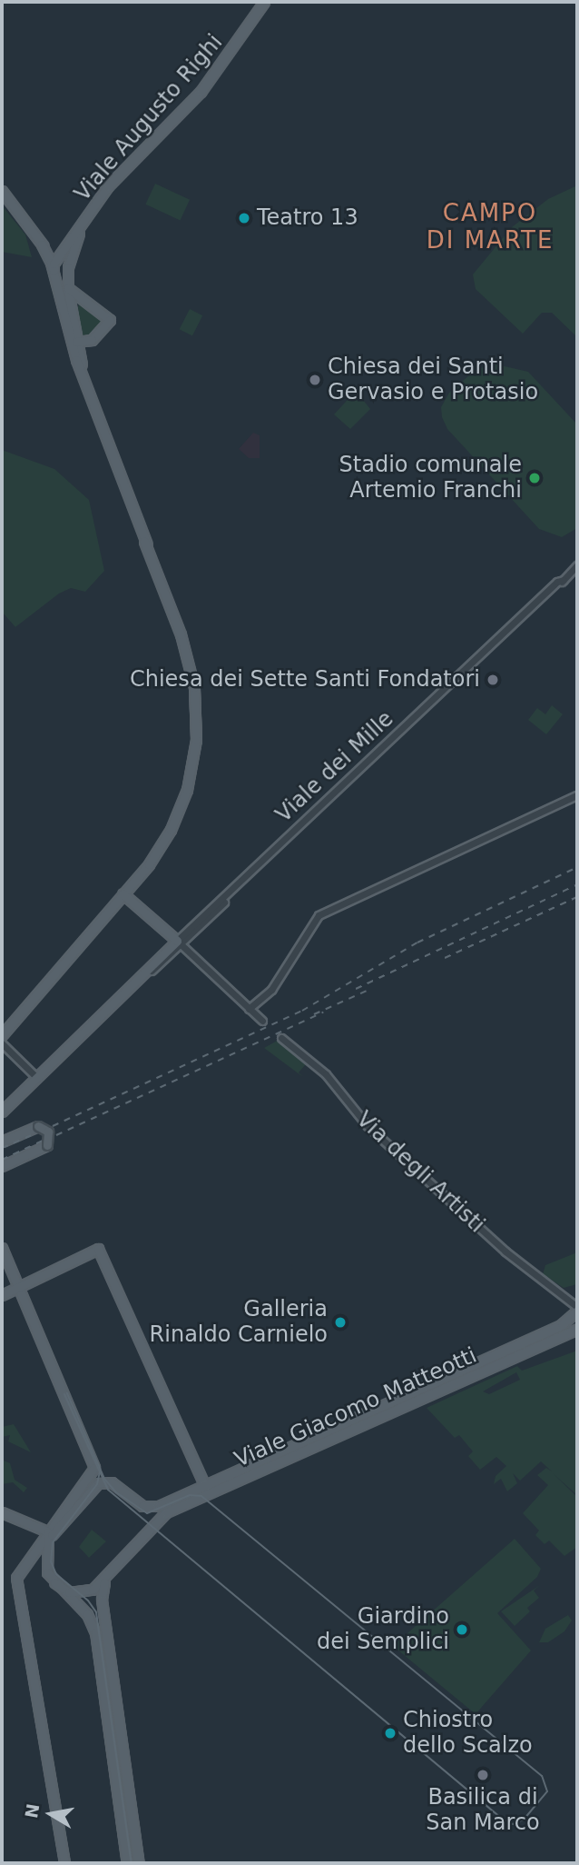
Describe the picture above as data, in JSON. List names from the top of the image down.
{
  "streets": {
    "main road": ["Viale Augusto Righi", "Viale dei Mille", "Viale Giacomo Matteotti"],
    "street": ["Via degli Artisti"]
  },
  "districts": ["CAMPO DI MARTE"],
  "places": [
    "Teatro 13",
    "Chiesa dei Santi Gervasio e Protasio",
    "Stadio comunale Artemio Franchi",
    "Chiesa dei Sette Santi Fondatori",
    "Galleria Rinaldo Carnielo",
    "Giardino dei Semplici",
    "Chiostro dello Scalzo",
    "Basilica di San Marco"
  ],
  "north": "left"
}
